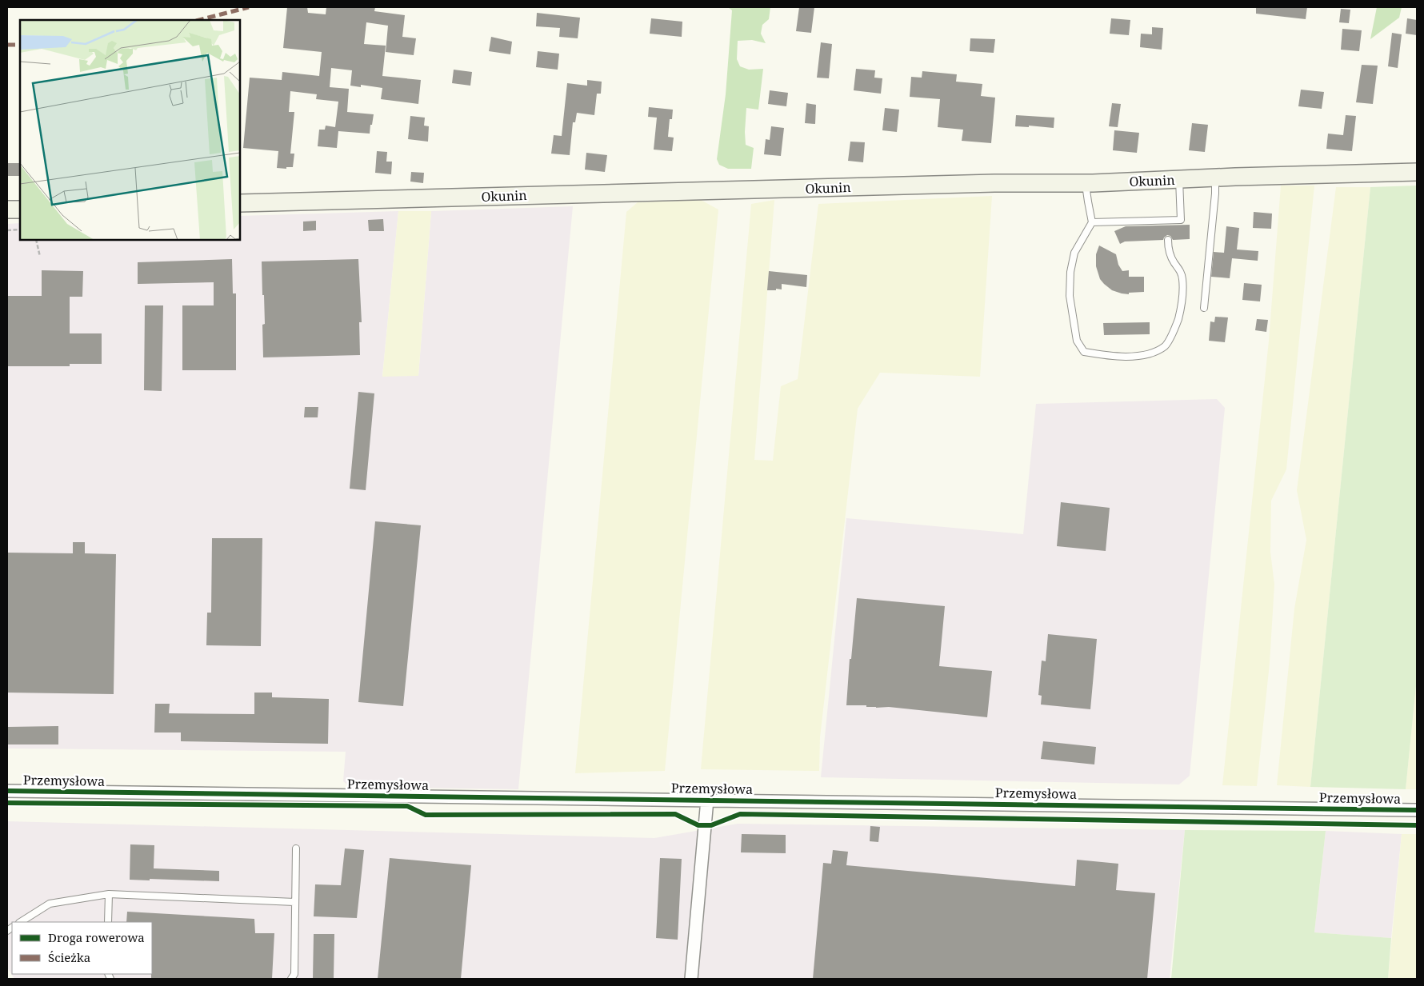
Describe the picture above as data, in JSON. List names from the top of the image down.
{
  "streets": {
    "main road": ["Okunin"],
    "street": ["Przemysłowa"]
  },
  "legend": ["Droga rowerowa", "Ścieżka"]
}
